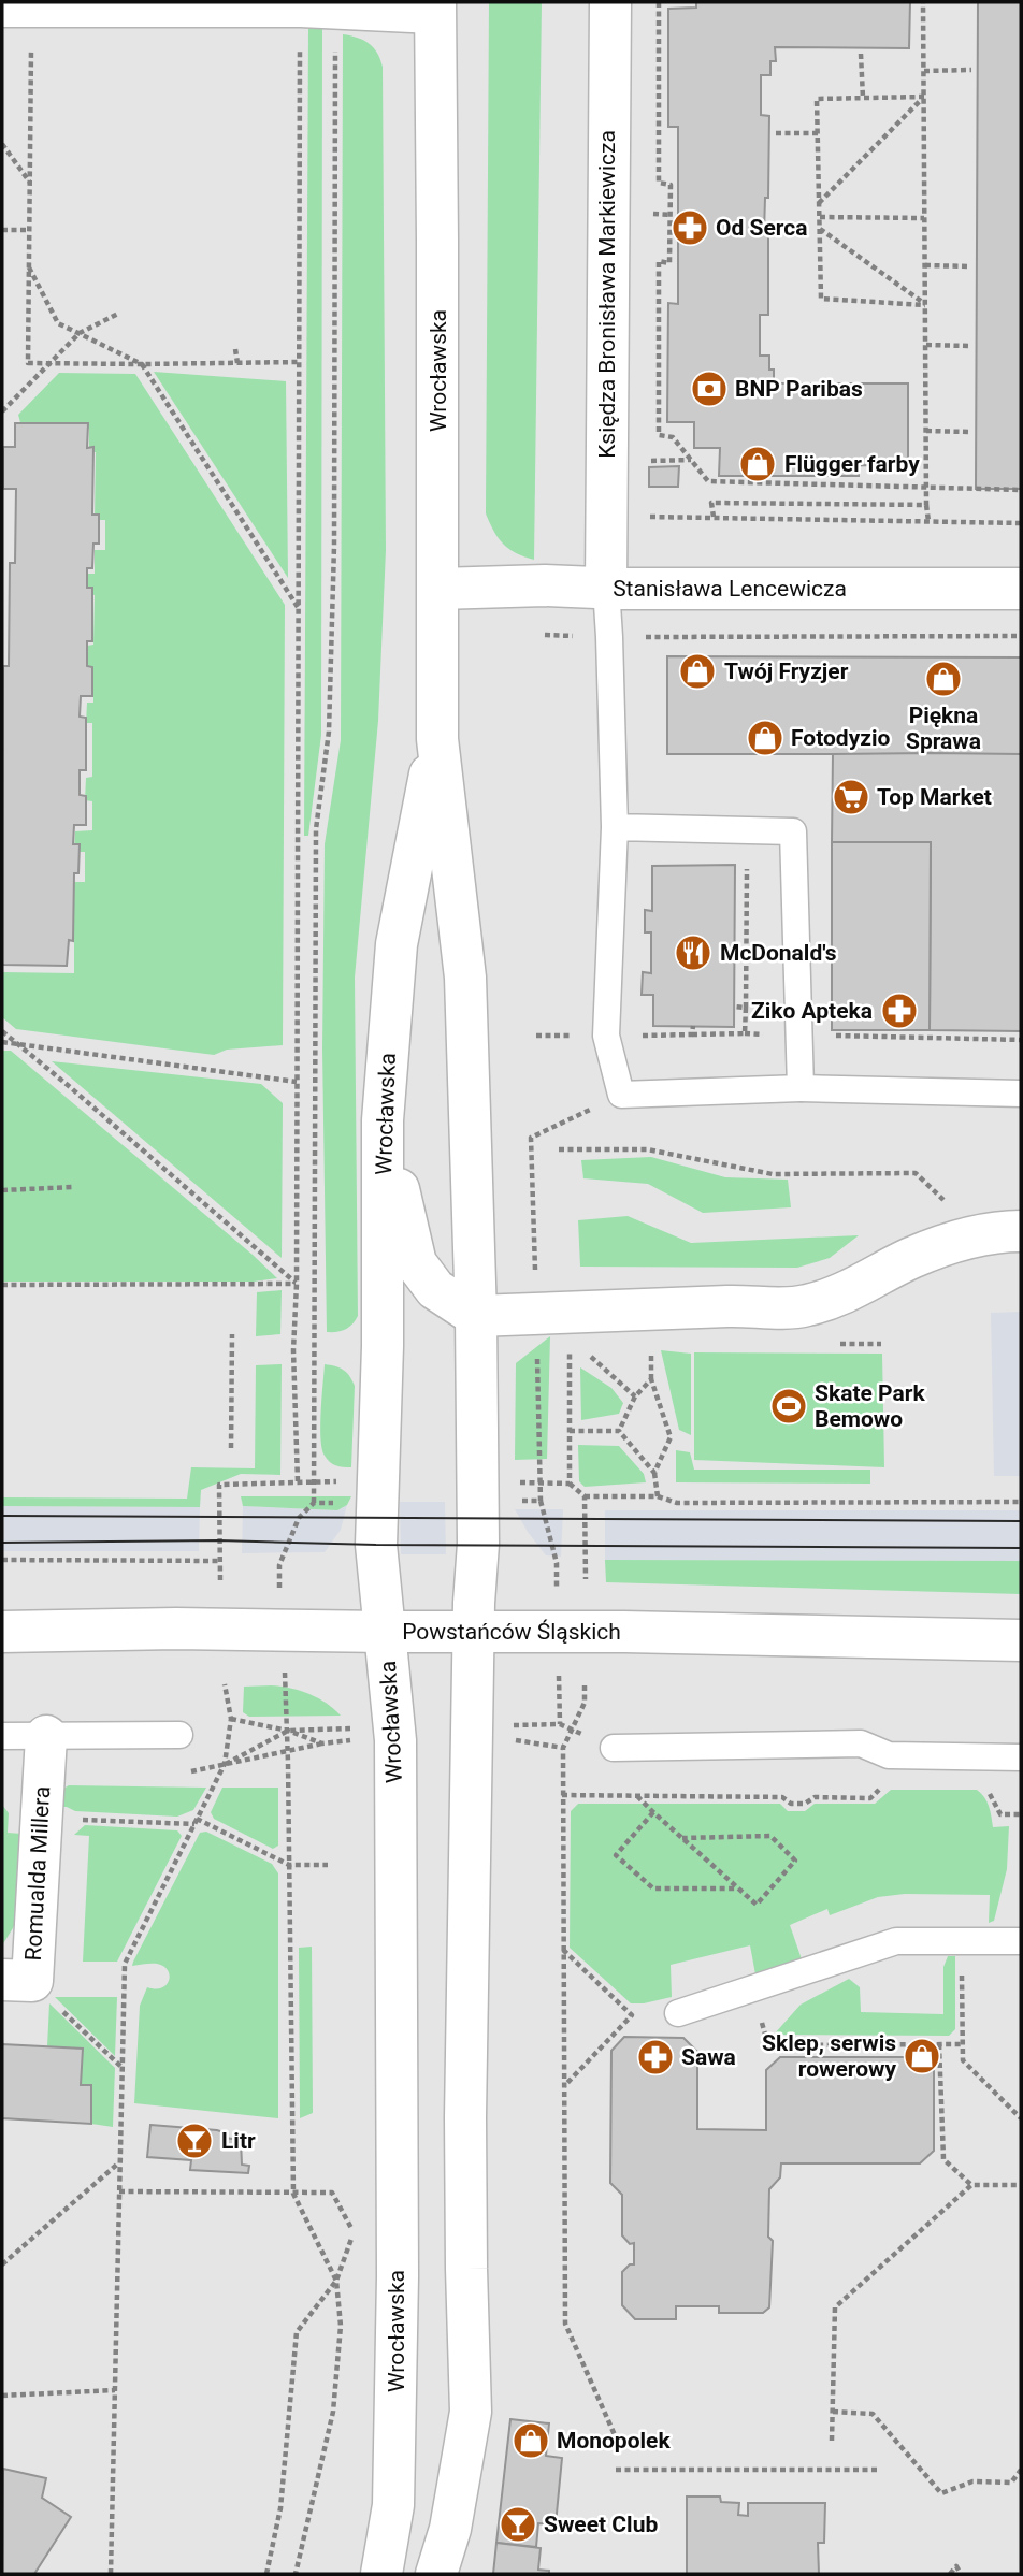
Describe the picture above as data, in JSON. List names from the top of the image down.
{
  "streets": {
    "street": [
      "Księdza Bronisława Markiewicza",
      "Wrocławska",
      "Stanisława Lencewicza",
      "Powstańców Śląskich",
      "Romualda Millera"
    ]
  },
  "crossings": [
    ["Księdza Bronisława Markiewicza", "Stanisława Lencewicza"],
    ["Wrocławska", "Stanisława Lencewicza"],
    ["Wrocławska", "Powstańców Śląskich"]
  ],
  "places": {
    "pharmacy": ["Od Serca", "Ziko Apteka", "Sawa"],
    "bank": ["BNP Paribas"],
    "shop": [
      "Flügger farby",
      "Twój Fryzjer",
      "Piękna Sprawa",
      "Fotodyzio",
      "Sklep, serwis rowerowy",
      "Monopolek"
    ],
    "supermarket": ["Top Market"],
    "restaurant": ["McDonald's"],
    "sports": ["Skate Park Bemowo"],
    "bar": ["Litr", "Sweet Club"]
  }
}
